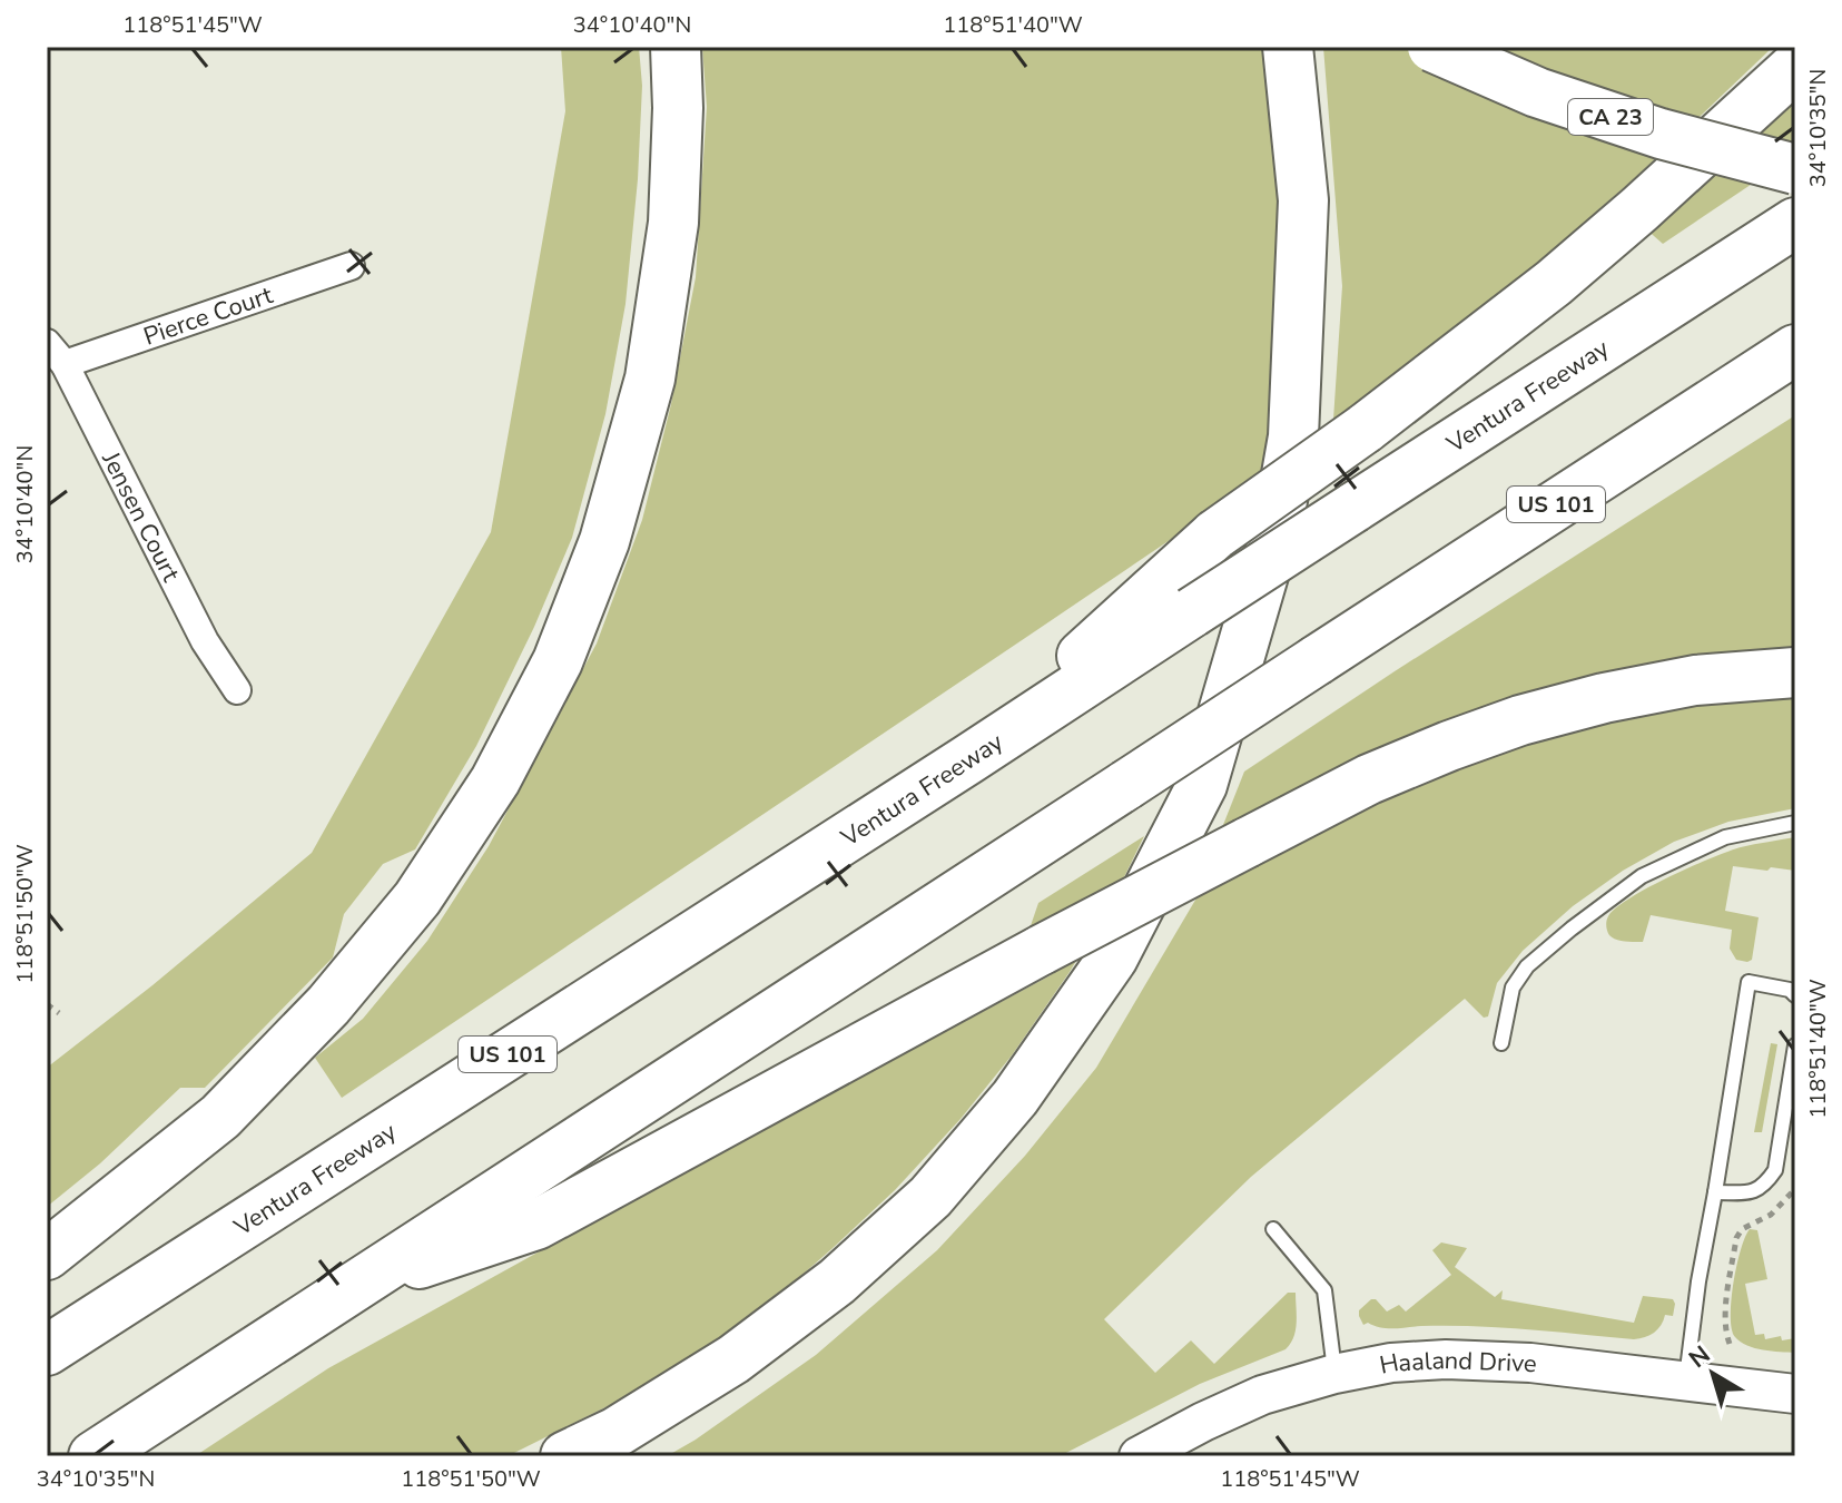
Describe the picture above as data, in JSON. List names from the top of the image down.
{
  "streets": {
    "highway": ["CA 23", "Ventura Freeway", "US 101"],
    "street": ["Pierce Court", "Jensen Court", "Haaland Drive"]
  },
  "crossings": [
    ["Pierce Court", "Jensen Court"]
  ],
  "north": "top left",
  "coordinates": [
    "118°51'45\"W",
    "34°10'40\"N",
    "118°51'40\"W",
    "34°10'35\"N",
    "118°51'50\"W"
  ]
}
